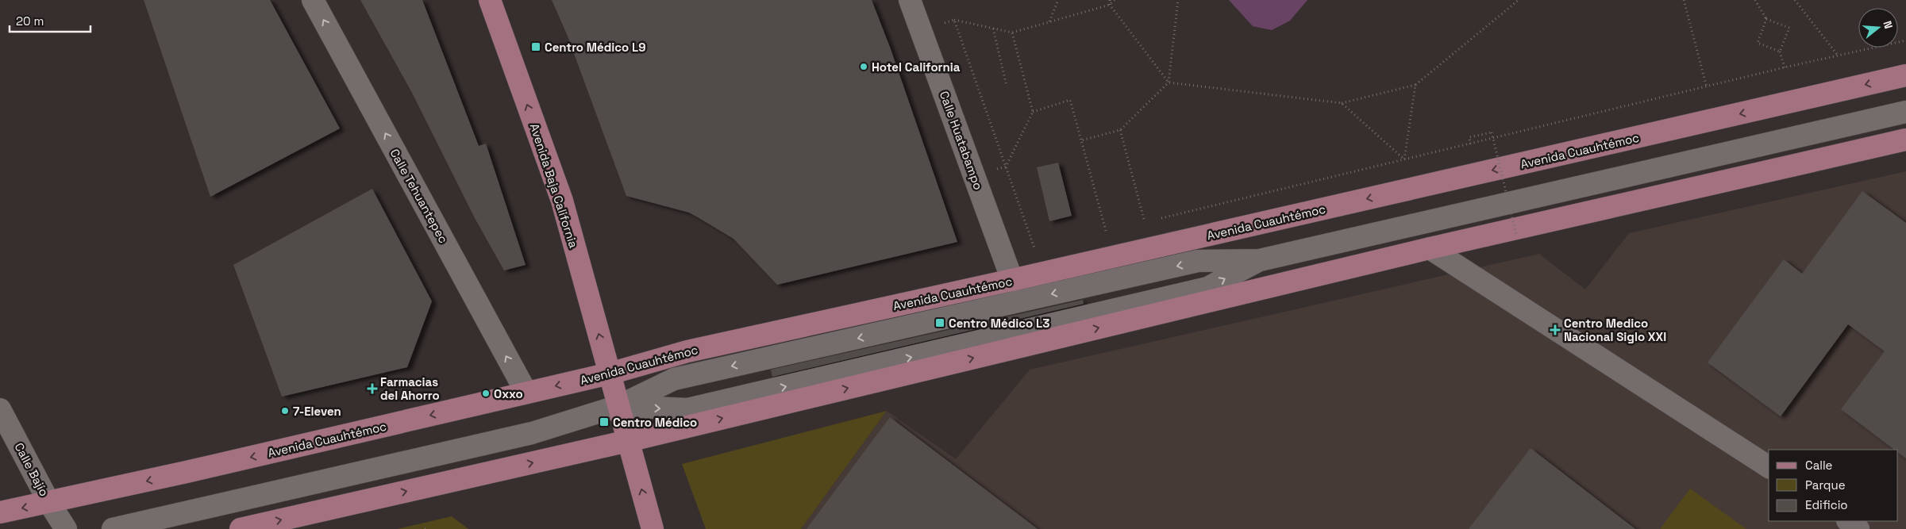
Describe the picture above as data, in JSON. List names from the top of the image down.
{
  "streets": {
    "main road": ["Avenida Cuauhtémoc", "Avenida Baja California"],
    "street": ["Calle Huatabampo", "Calle Tehuantepec", "Calle Bajío"]
  },
  "crossings": [
    ["Calle Huatabampo", "Avenida Cuauhtémoc"],
    ["Avenida Cuauhtémoc", "Avenida Baja California"],
    ["Avenida Cuauhtémoc", "Calle Tehuantepec"],
    ["Avenida Cuauhtémoc", "Calle Bajío"]
  ],
  "one_way": ["Avenida Baja California", "Calle Tehuantepec"],
  "places": {
    "transit": ["Centro Médico L9", "Centro Médico L3", "Centro Médico"],
    "other": ["Hotel California", "Oxxo", "7-Eleven"],
    "health": ["Centro Medico Nacional Siglo XXI", "Farmacias del Ahorro"]
  },
  "legend": ["Calle", "Parque", "Edificio"],
  "scale_bar": "20 m",
  "north": "right"
}
